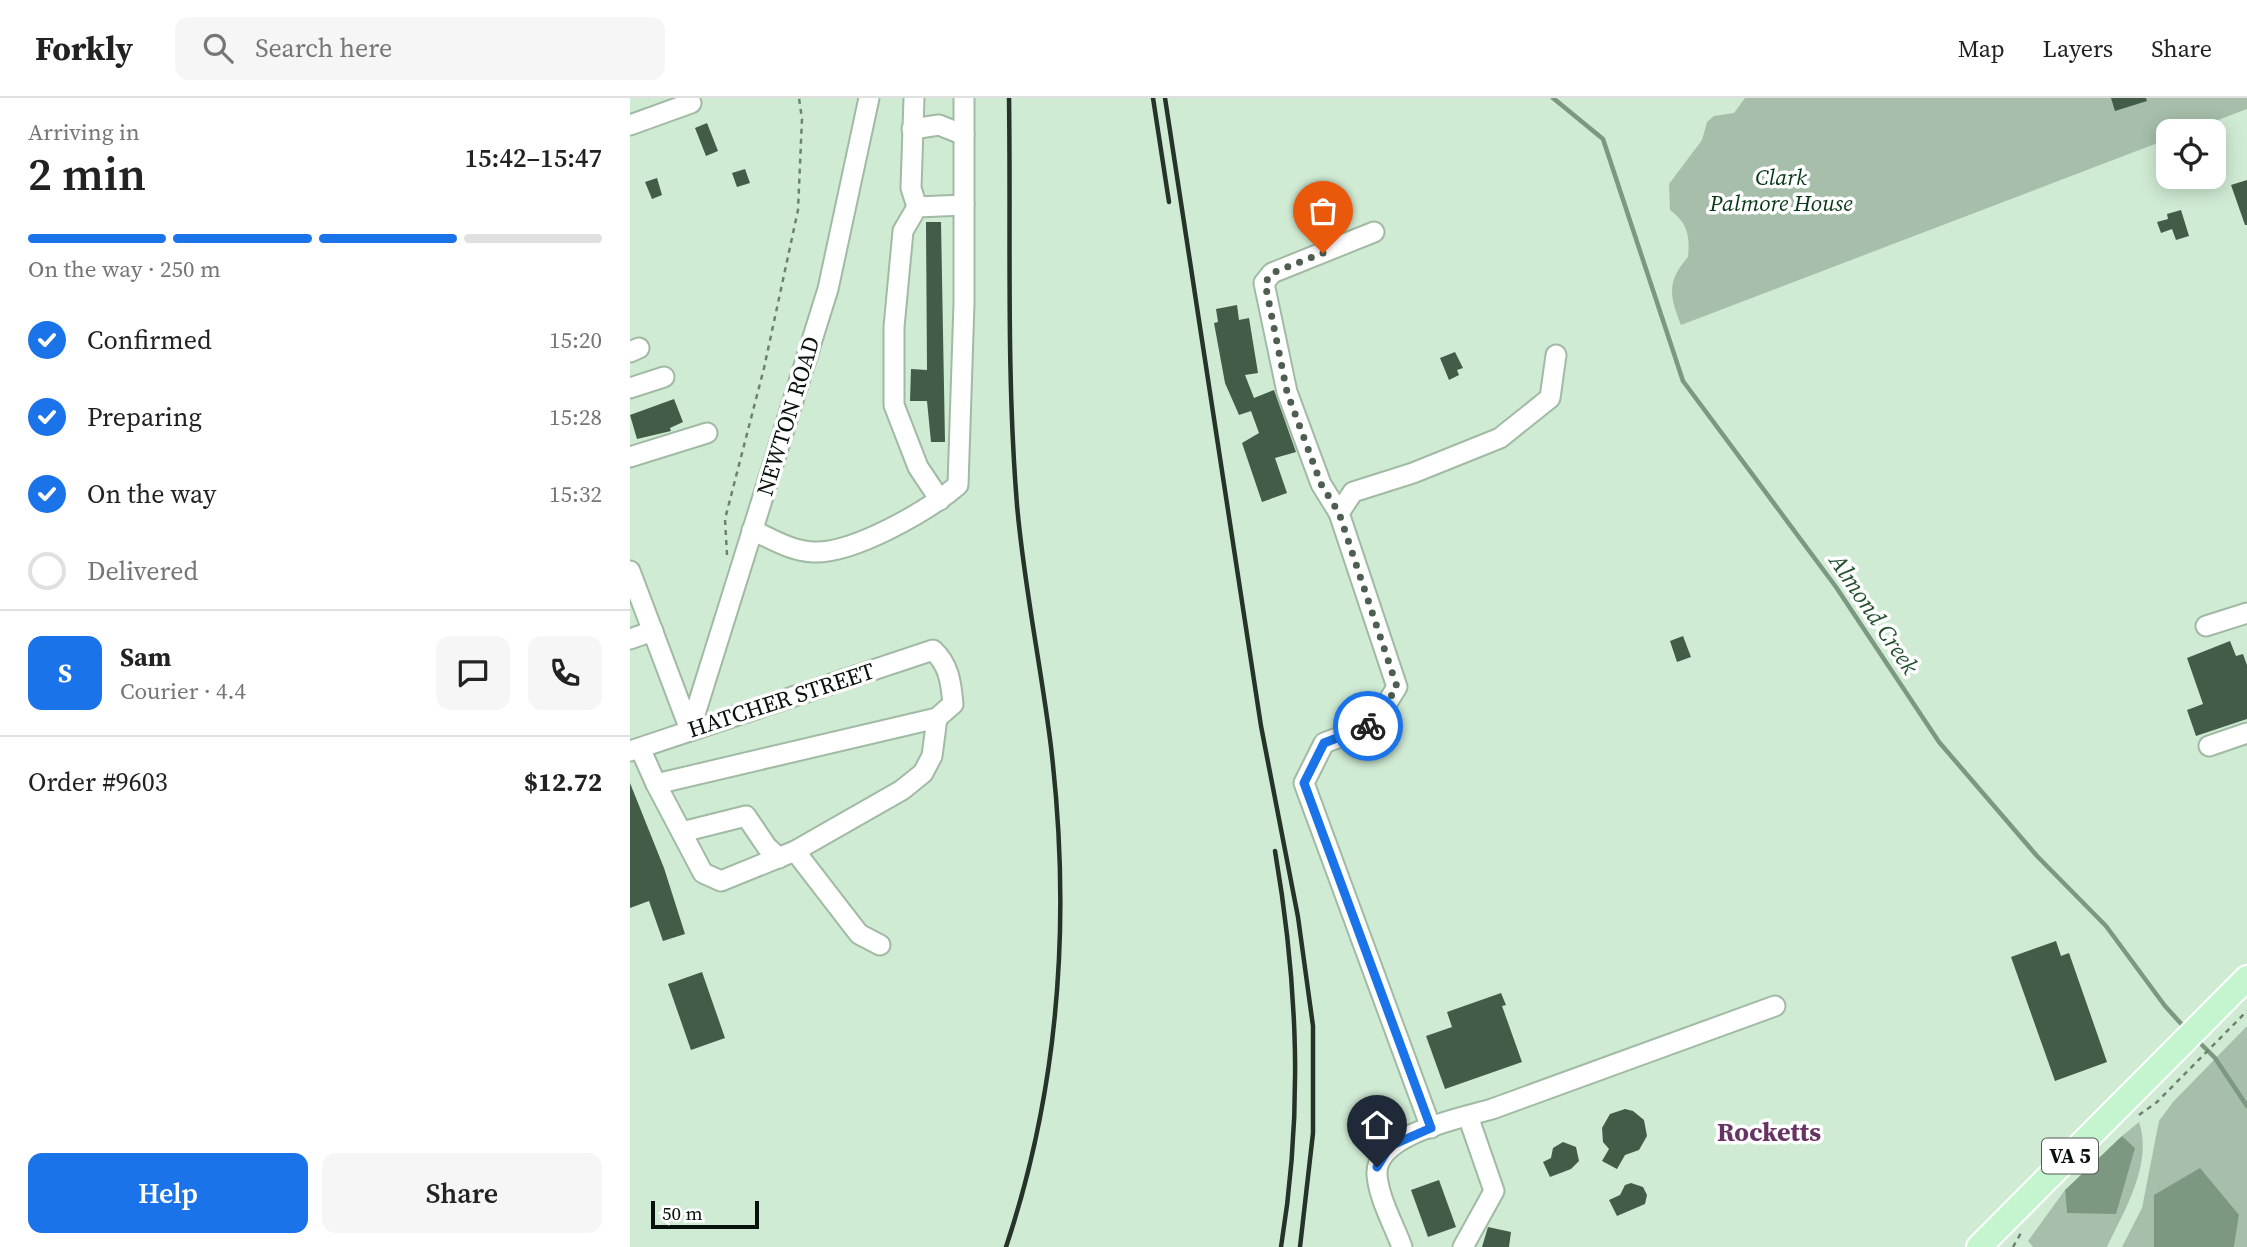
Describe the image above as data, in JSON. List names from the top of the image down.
{
  "streets": {
    "main road": ["VA 5"],
    "street": ["NEWTON ROAD", "HATCHER STREET"]
  },
  "crossings": [
    ["NEWTON ROAD", "HATCHER STREET"]
  ],
  "districts": ["Rocketts"],
  "water": ["Almond Creek"],
  "parks": ["Clark Palmore House"],
  "scale_bar": "50 m",
  "page": {
    "header": "Forkly",
    "search": "Search here",
    "nav": ["Map", "Layers", "Share"],
    "heading": ["2 min", "Arriving in", "15:42–15:47"],
    "panel": [
      "Sam",
      "Courier · 4.4",
      "Order #9603",
      "$12.72"
    ],
    "bar": "On the way · 250 m",
    "list": [
      ["Confirmed", "15:20"],
      ["Preparing", "15:28"],
      ["On the way", "15:32"],
      "Delivered"
    ],
    "round": "S",
    "buttons": ["Help", "Share"],
    "scale": "50 m"
  }
}
